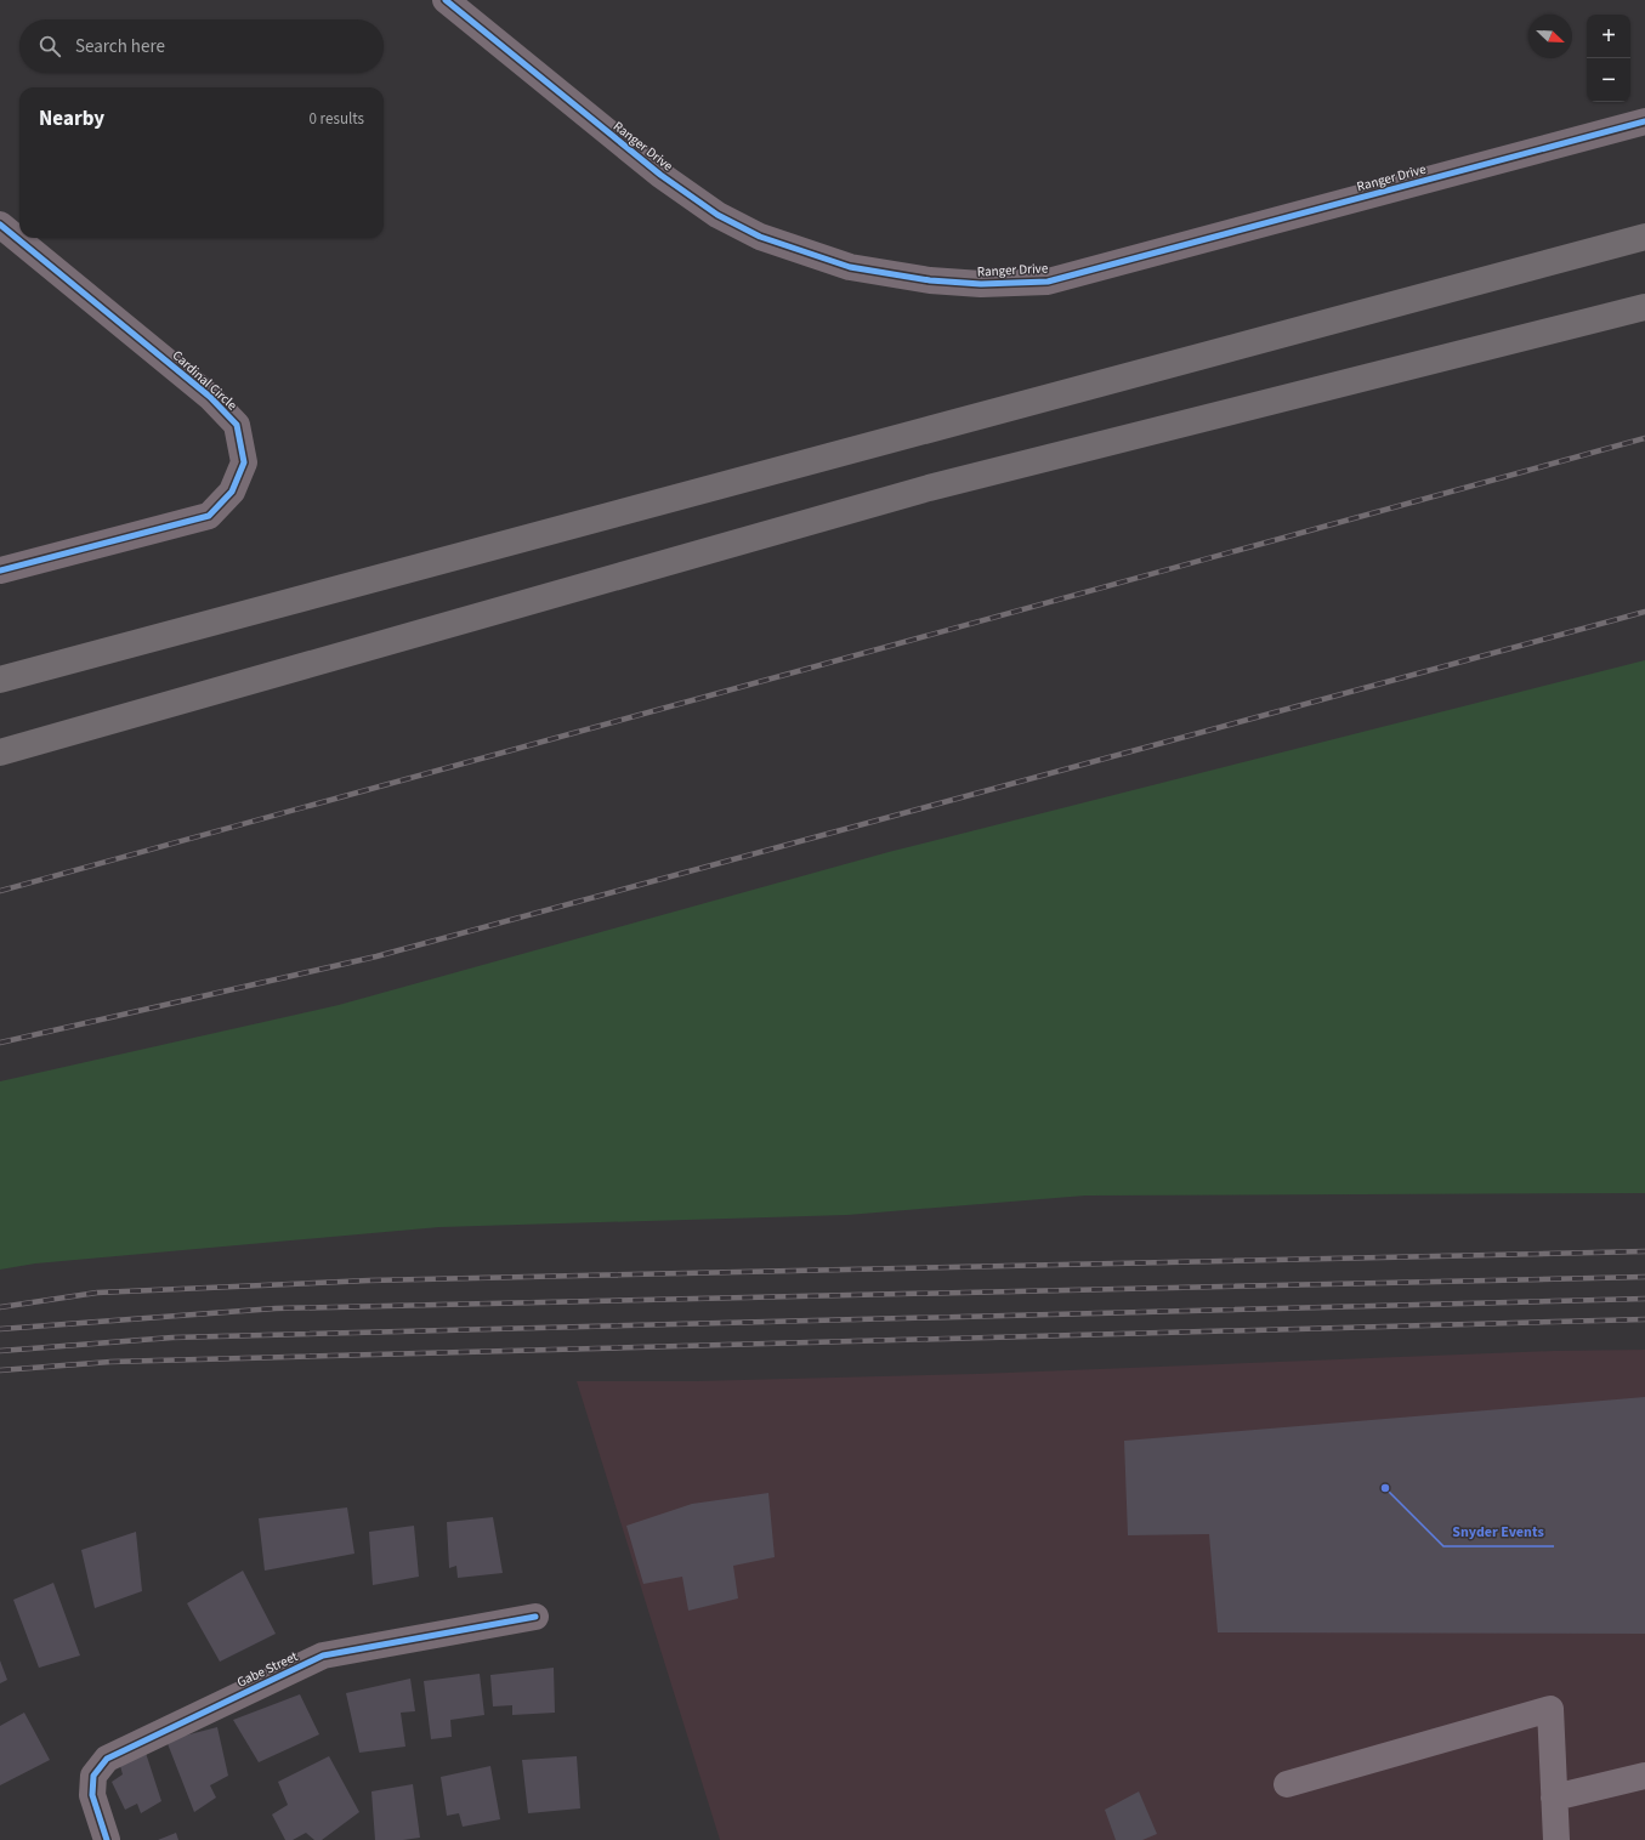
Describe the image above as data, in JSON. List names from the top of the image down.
{
  "streets": {
    "street": ["Ranger Drive", "Cardinal Circle", "Gabe Street"]
  },
  "places": ["Snyder Events"],
  "north": "bottom right",
  "page": {
    "map_buttons": ["+", "−"],
    "search": "Search here",
    "heading": ["Nearby", "0 results"]
  }
}
